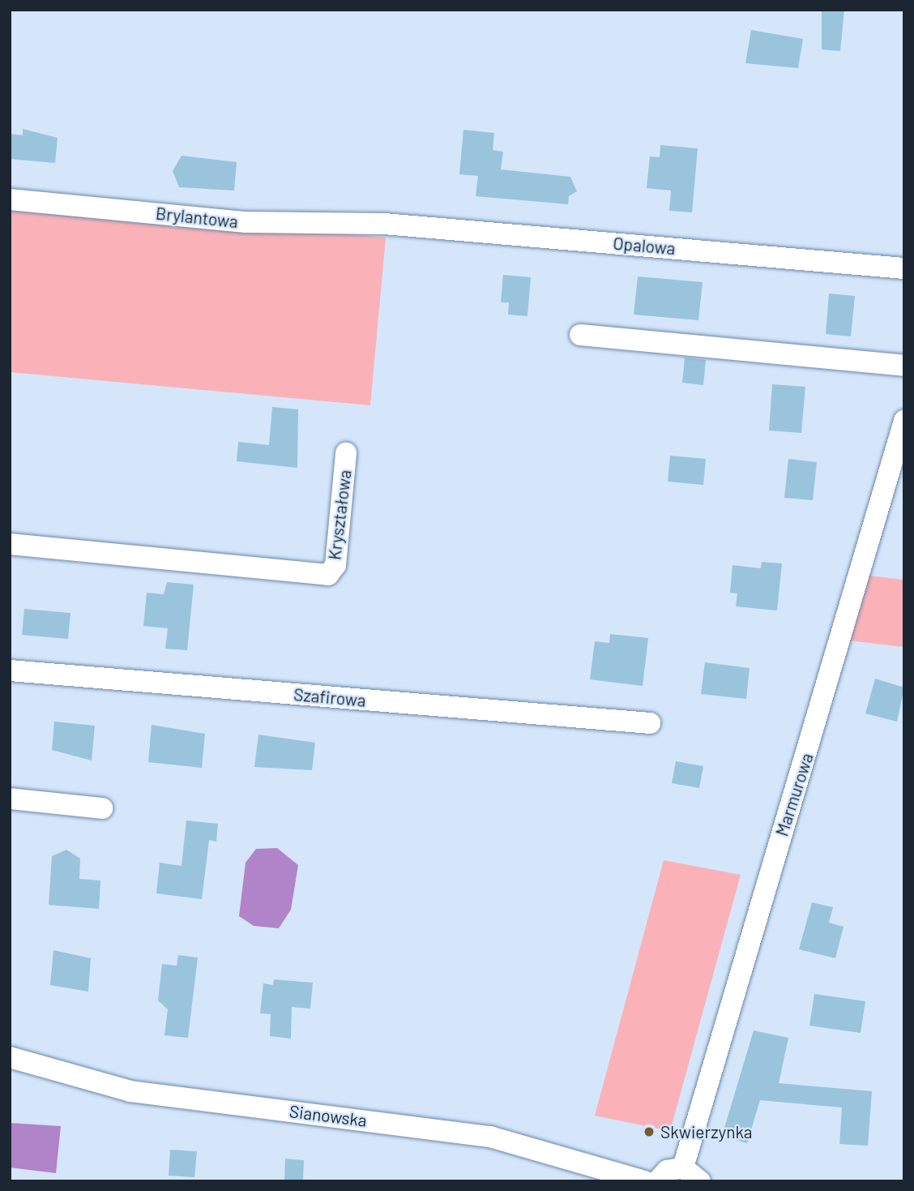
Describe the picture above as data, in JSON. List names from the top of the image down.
{
  "streets": {
    "street": [
      "Brylantowa",
      "Opalowa",
      "Kryształowa",
      "Szafirowa",
      "Marmurowa",
      "Sianowska"
    ]
  },
  "crossings": [
    ["Brylantowa", "Opalowa"]
  ],
  "places": ["Skwierzynka"]
}
